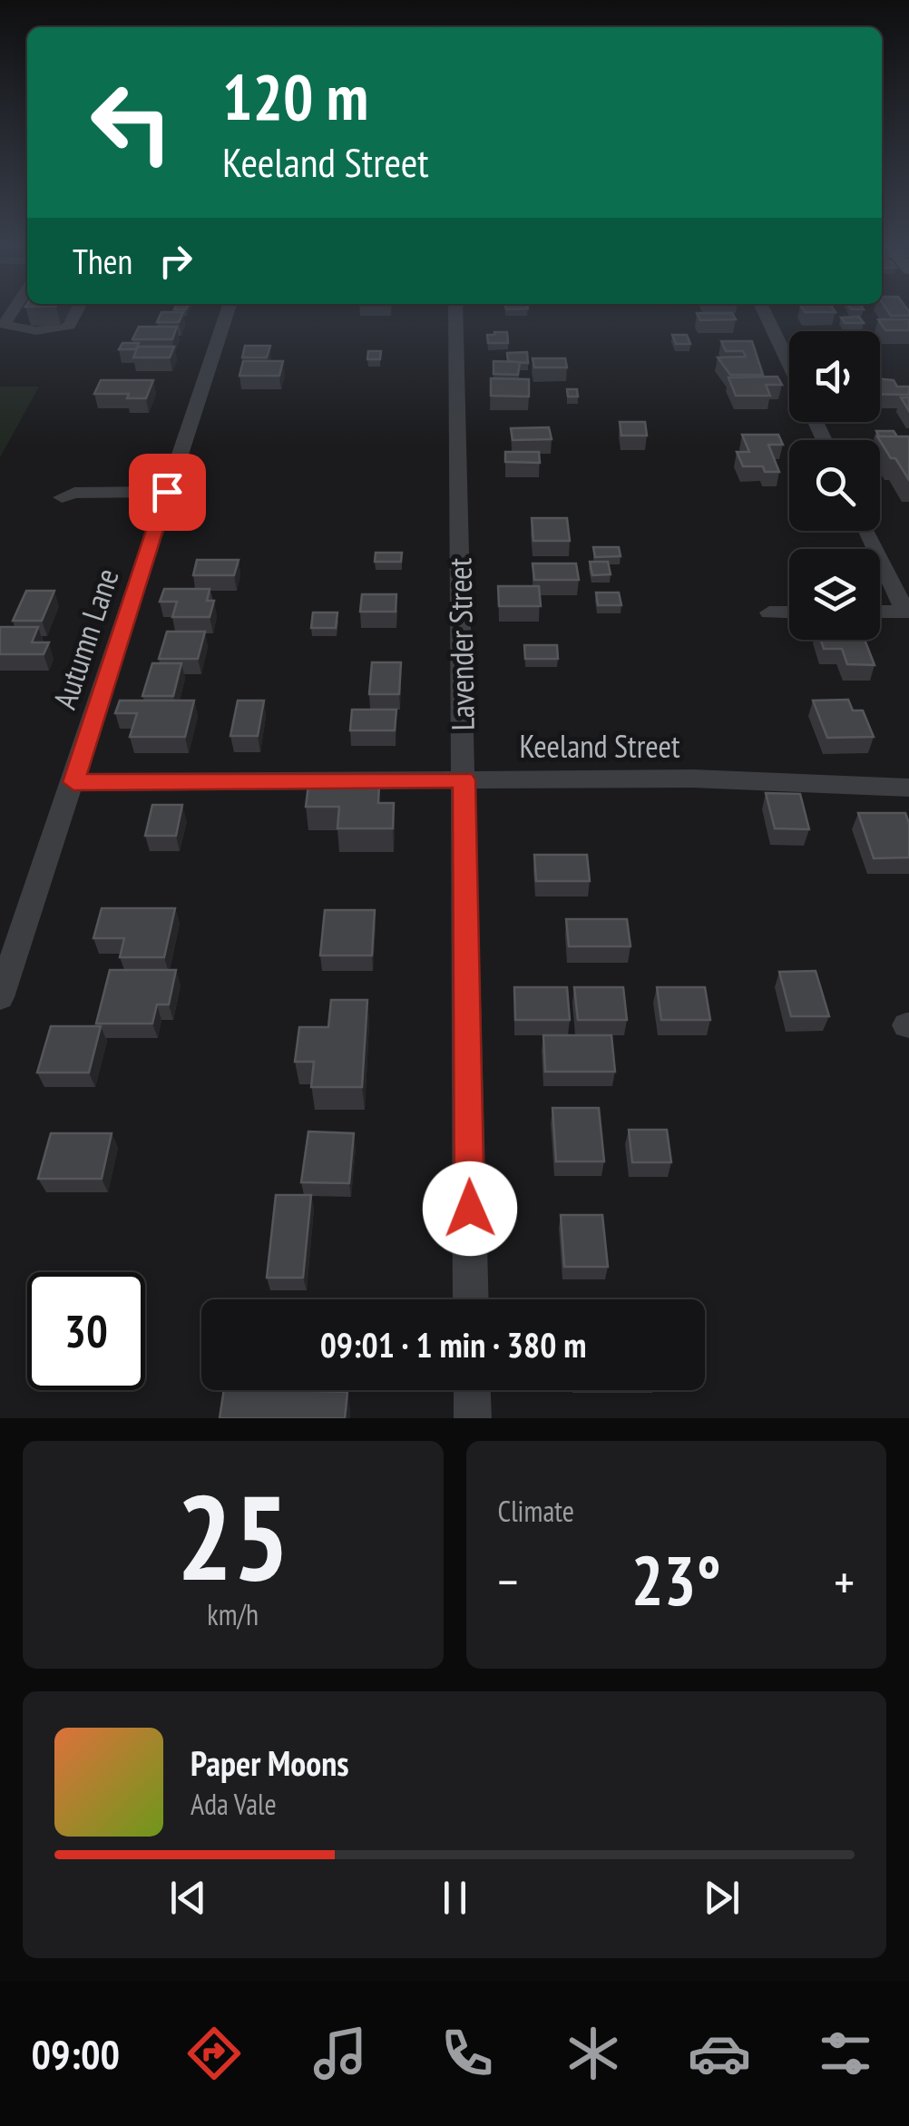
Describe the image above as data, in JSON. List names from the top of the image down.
{
  "streets": {
    "street": ["Autumn Lane", "Lavender Street", "Keeland Street"]
  },
  "crossings": [
    ["Autumn Lane", "Keeland Street"],
    ["Lavender Street", "Keeland Street"]
  ],
  "page": {
    "turn": ["120 m", "Keeland Street"],
    "then": "Then",
    "limit": "30",
    "trip": "09:01 · 1 min · 380 m",
    "tile": [
      ["25", "km/h"],
      "Climate"
    ],
    "heat": ["−", "23°", "+"],
    "song": ["Paper Moons", "Ada Vale"],
    "tabs": "09:00"
  }
}
